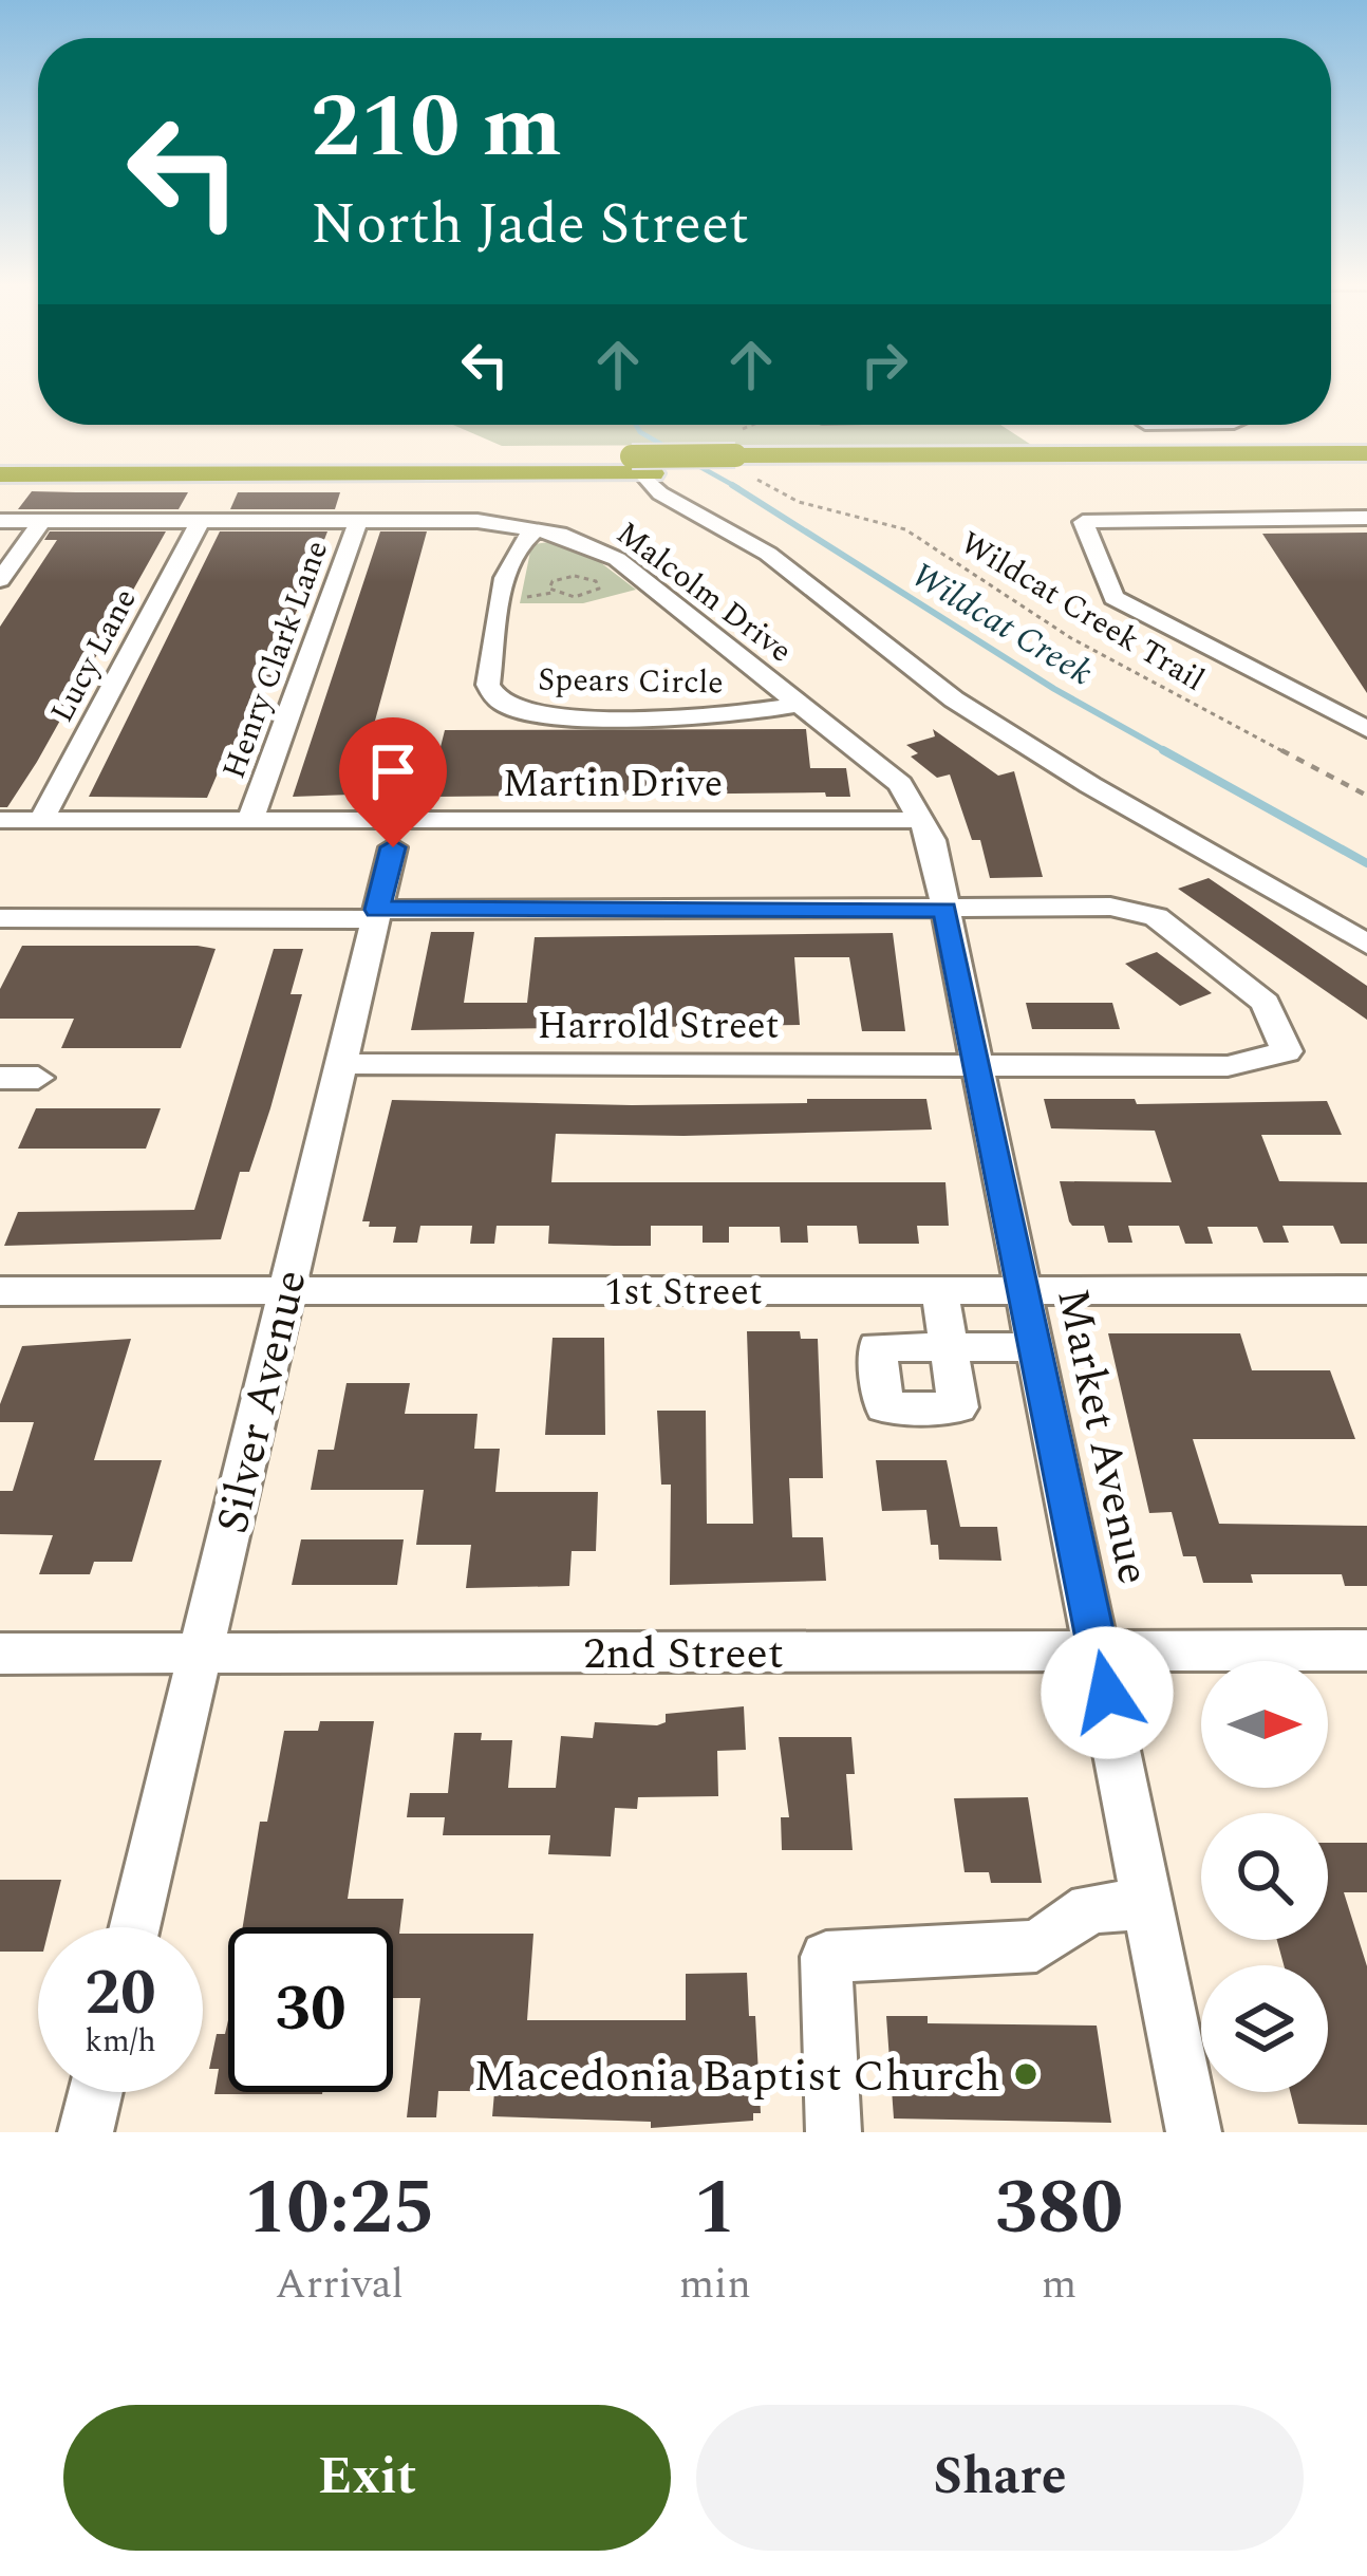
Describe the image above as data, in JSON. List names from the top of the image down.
{
  "streets": {
    "street": [
      "Malcolm Drive",
      "Lucy Lane",
      "Henry Clark Lane",
      "Spears Circle",
      "Martin Drive",
      "Harrold Street",
      "1st Street",
      "Silver Avenue",
      "Market Avenue",
      "2nd Street"
    ],
    "path": ["Wildcat Creek Trail"]
  },
  "crossings": [
    ["Malcolm Drive", "Lucy Lane"],
    ["Malcolm Drive", "Henry Clark Lane"],
    ["Malcolm Drive", "Spears Circle"],
    ["Malcolm Drive", "Martin Drive"],
    ["Malcolm Drive", "Harrold Street"],
    ["Malcolm Drive", "Market Avenue"],
    ["Lucy Lane", "Martin Drive"],
    ["Henry Clark Lane", "Martin Drive"],
    ["Harrold Street", "Silver Avenue"],
    ["Harrold Street", "Market Avenue"],
    ["1st Street", "Silver Avenue"],
    ["1st Street", "Market Avenue"],
    ["Silver Avenue", "2nd Street"],
    ["Market Avenue", "2nd Street"]
  ],
  "water": ["Wildcat Creek"],
  "places": ["Macedonia Baptist Church"],
  "north": "right",
  "page": {
    "turn": ["210 m", "North Jade Street"],
    "speed": "20 km/h",
    "limit": "30",
    "eta": [
      "10:25",
      "Arrival",
      "1",
      "min",
      "380",
      "m"
    ],
    "buttons": ["Exit", "Share"]
  }
}
